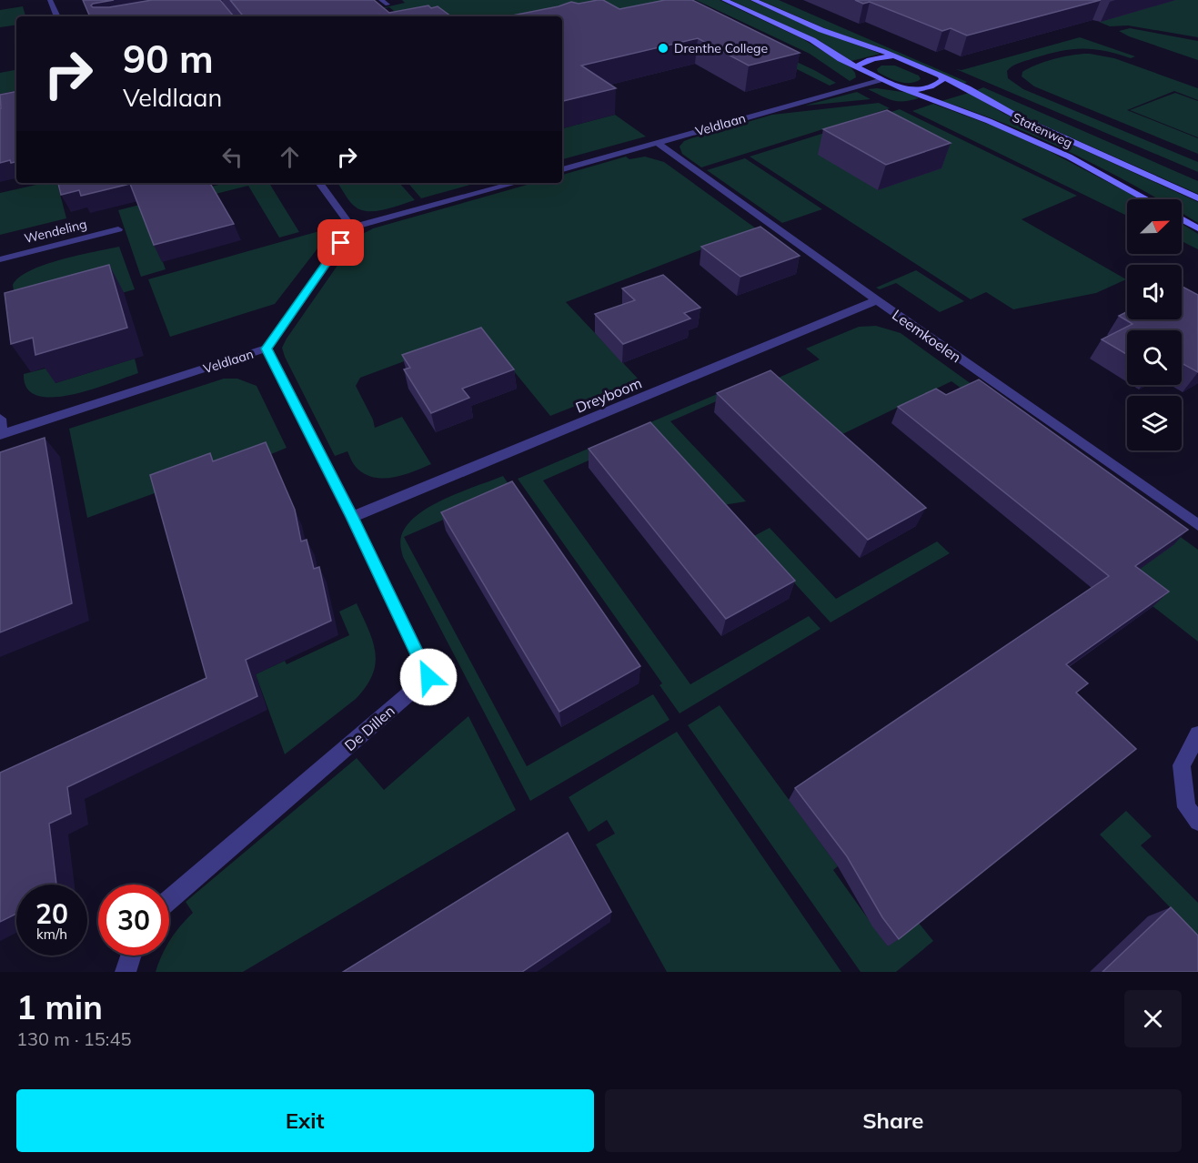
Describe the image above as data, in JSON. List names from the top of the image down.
{
  "streets": {
    "street": [
      "Veldlaan",
      "Statenweg",
      "Wendeling",
      "Leemkoelen",
      "Dreyboom",
      "De Dillen"
    ]
  },
  "crossings": [
    ["Veldlaan", "Statenweg"],
    ["Veldlaan", "Leemkoelen"],
    ["Veldlaan", "De Dillen"],
    ["Leemkoelen", "Dreyboom"],
    ["Dreyboom", "De Dillen"]
  ],
  "places": ["Drenthe College"],
  "north": "top right",
  "page": {
    "turn": ["90 m", "Veldlaan"],
    "speed": "20 km/h",
    "limit": "30",
    "heading": ["1 min", "130 m · 15:45"],
    "buttons": ["Exit", "Share"]
  }
}
